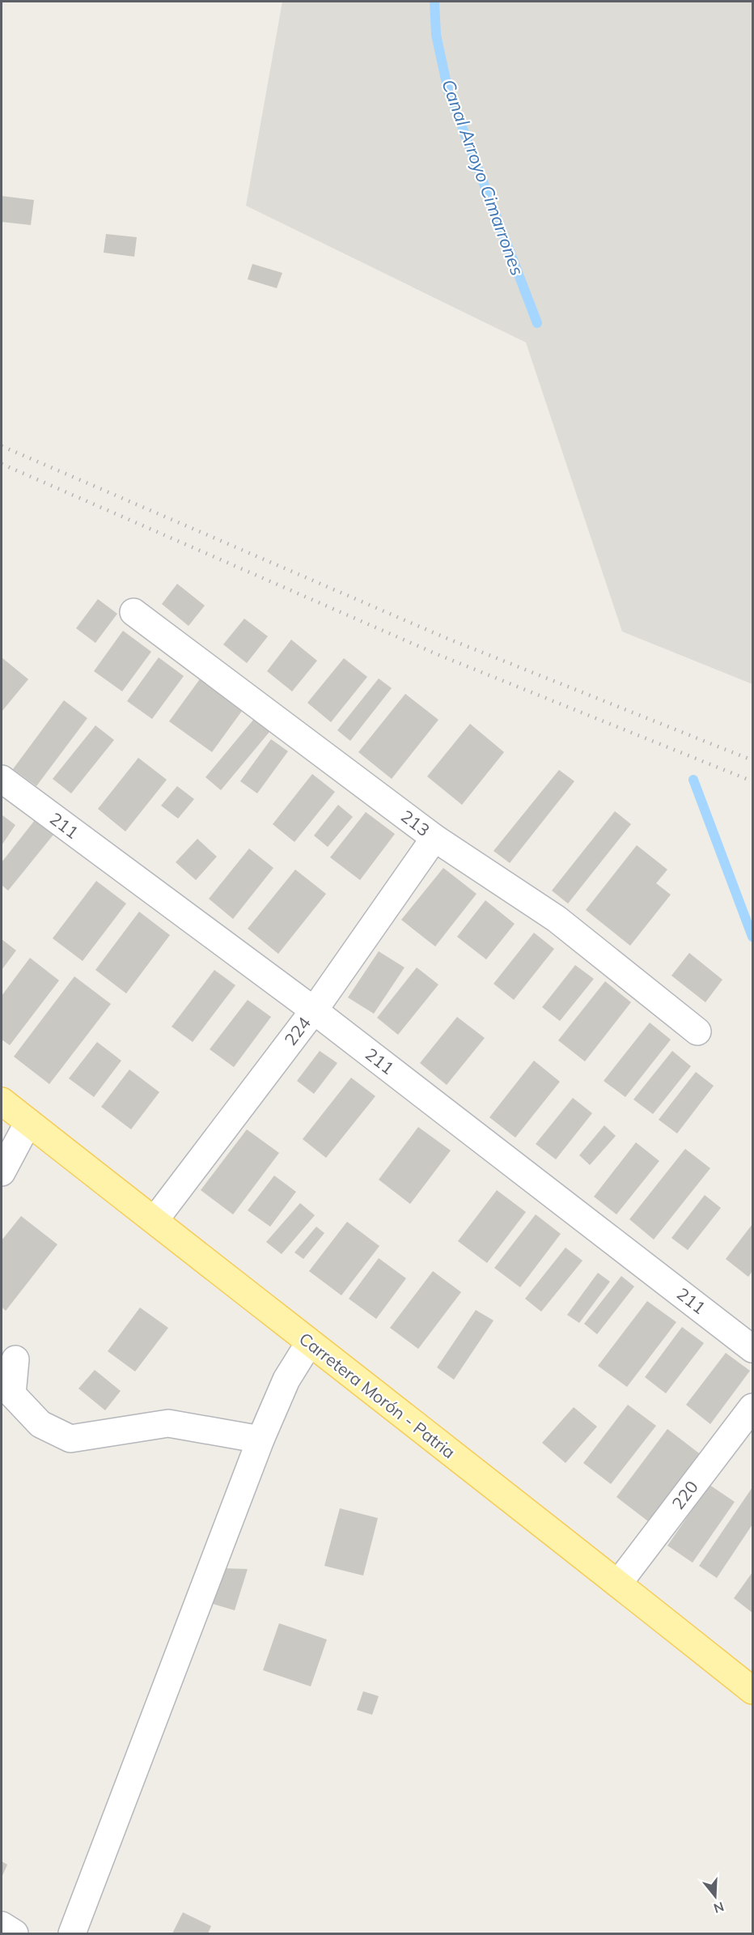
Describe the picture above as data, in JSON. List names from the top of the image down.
{
  "streets": {
    "main road": ["Carretera Morón - Patria"],
    "street": [
      "213",
      "211",
      "224",
      "220"
    ]
  },
  "crossings": [
    ["213", "224"],
    ["211", "224"],
    ["224", "Carretera Morón - Patria"],
    ["Carretera Morón - Patria", "220"]
  ],
  "water": ["Canal Arroyo Cimarrones"],
  "north": "bottom"
}
